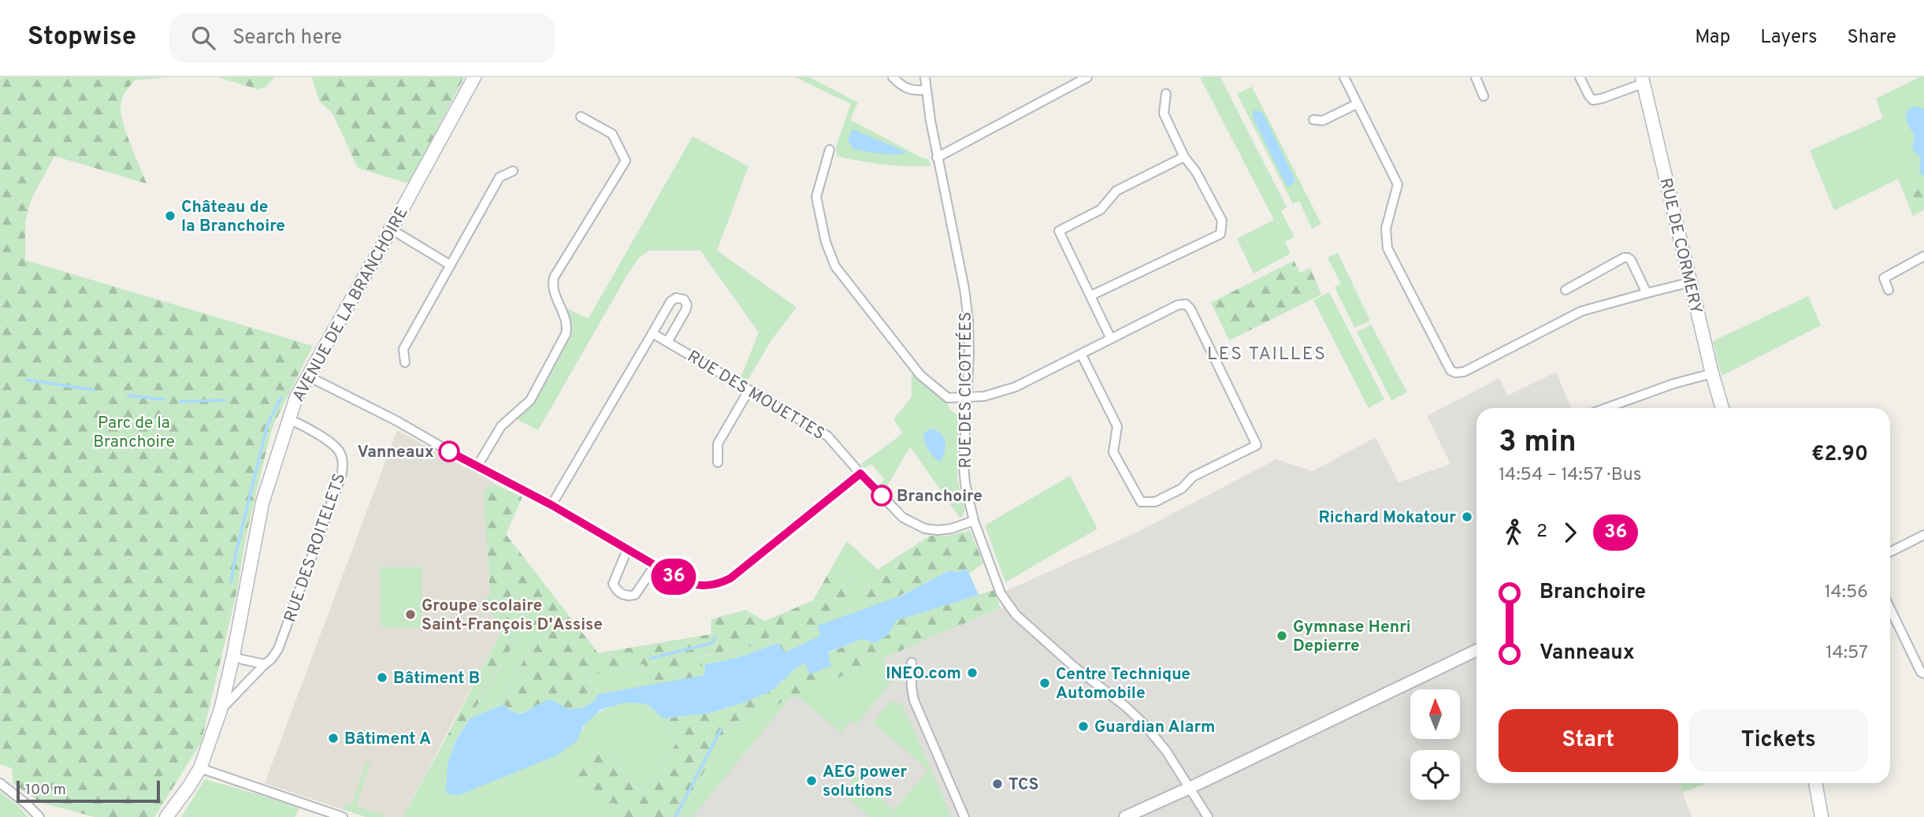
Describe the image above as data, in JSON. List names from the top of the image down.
{
  "streets": {
    "main road": ["RUE DE CORMERY", "AVENUE DE LA BRANCHOIRE"],
    "street": ["RUE DES CICOTTÉES", "RUE DES MOUETTES", "RUE DES ROITELETS"]
  },
  "crossings": [
    ["AVENUE DE LA BRANCHOIRE", "RUE DES ROITELETS"],
    ["RUE DES CICOTTÉES", "RUE DES MOUETTES"]
  ],
  "districts": ["LES TAILLES"],
  "parks": ["Parc de la Branchoire"],
  "places": [
    "Château de la Branchoire",
    "Vanneaux",
    "Branchoire",
    "Richard Mokatour",
    "Groupe scolaire Saint-François D'Assise",
    "Gymnase Henri Depierre",
    "INEO.com",
    "Bâtiment B",
    "Centre Technique Automobile",
    "Guardian Alarm",
    "Bâtiment A",
    "AEG power solutions",
    "TCS"
  ],
  "lines": ["bus line 36"],
  "scale_bar": "100 m",
  "north": "top",
  "page": {
    "header": "Stopwise",
    "search": "Search here",
    "nav": ["Map", "Layers", "Share"],
    "on_map": "36",
    "heading": ["3 min", "14:54 – 14:57 · Bus", "€2.90"],
    "legs": ["2", "36"],
    "list": [
      {
        "name": "Branchoire",
        "value": "14:56"
      },
      {
        "name": "Vanneaux",
        "value": "14:57"
      }
    ],
    "buttons": ["Start", "Tickets"],
    "scale": "100 m"
  }
}
